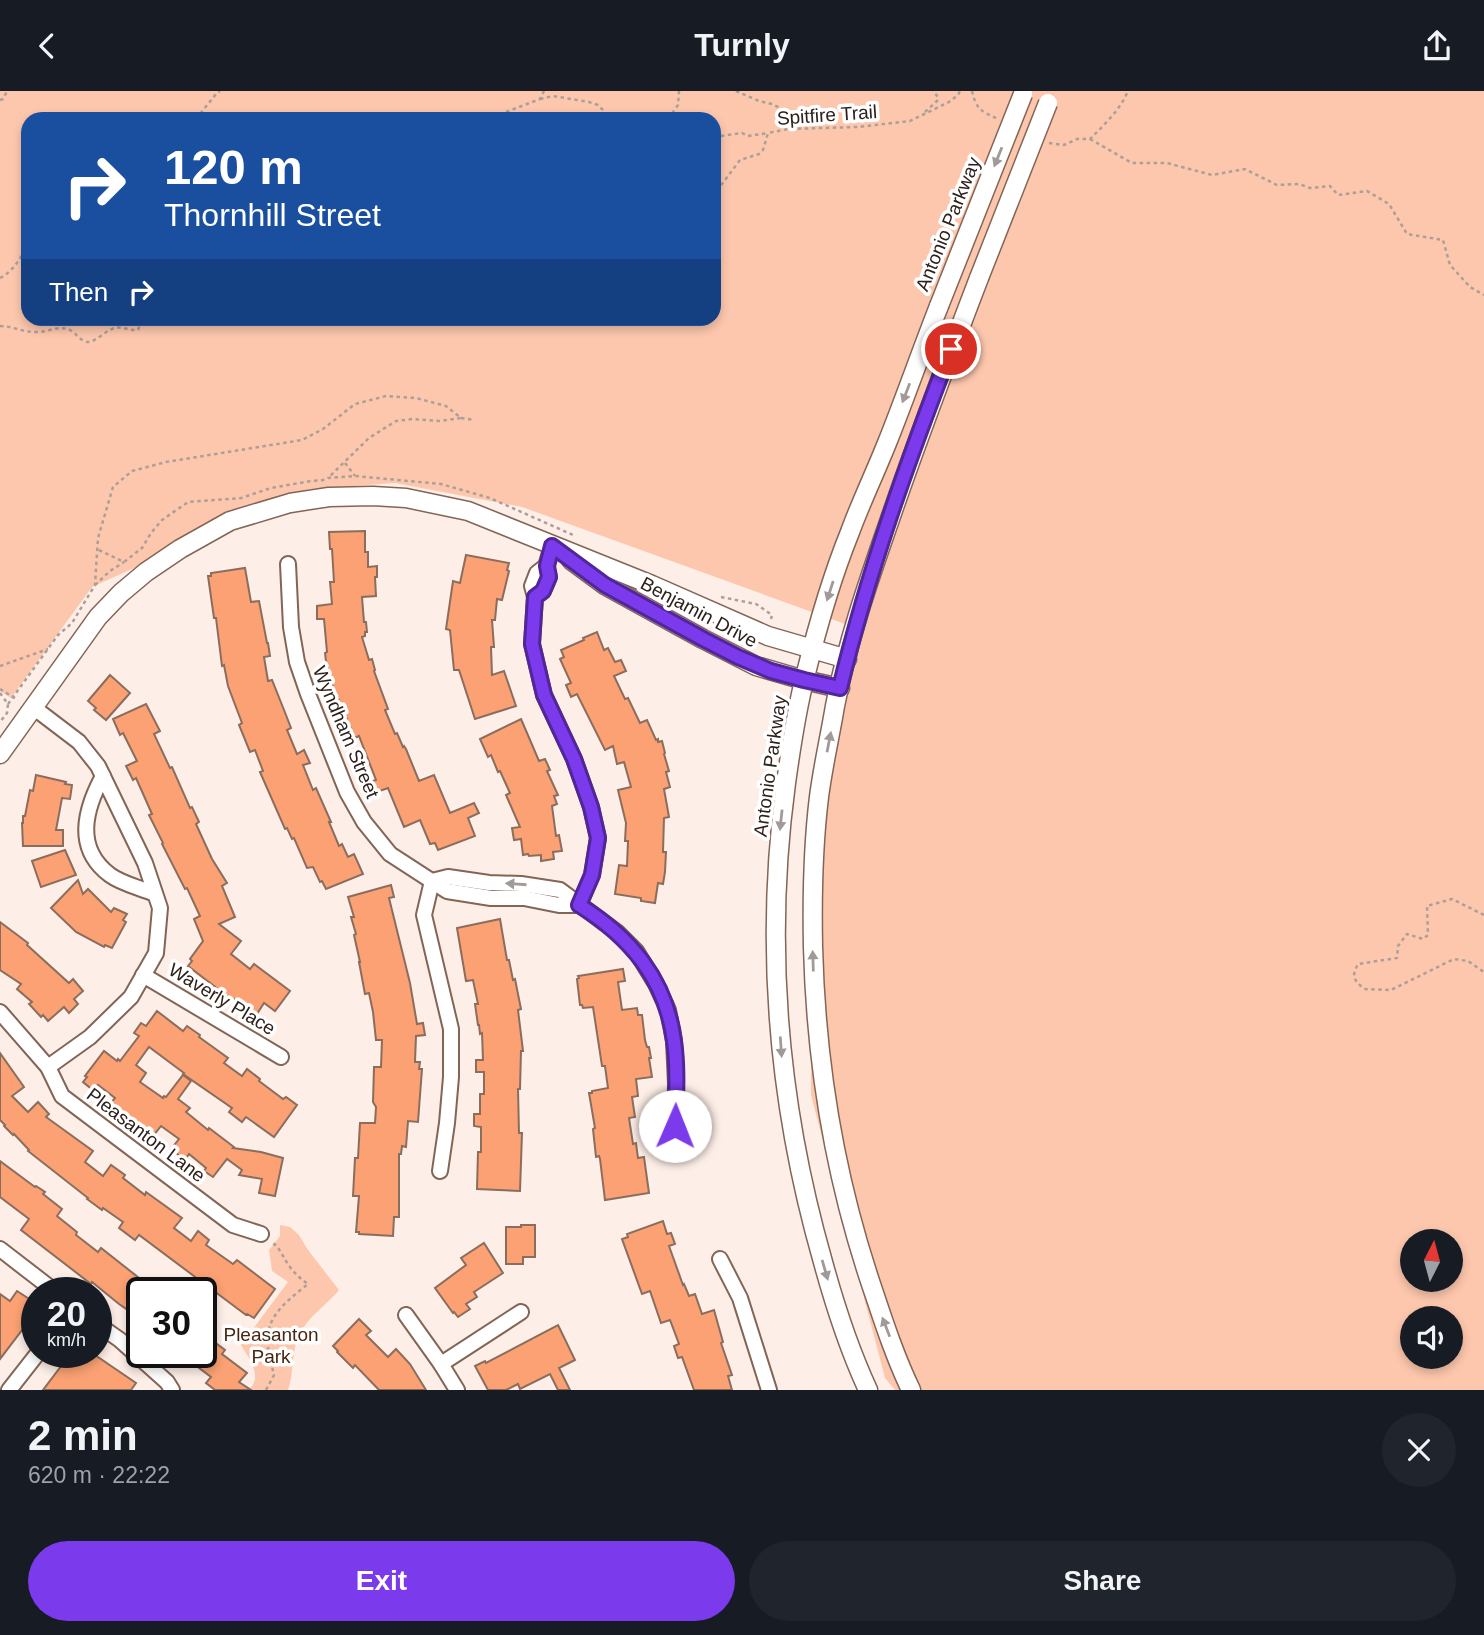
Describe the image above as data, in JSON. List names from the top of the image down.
{
  "streets": {
    "main road": ["Antonio Parkway", "Benjamin Drive"],
    "street": ["Wyndham Street", "Waverly Place", "Pleasanton Lane"],
    "path": ["Spitfire Trail"]
  },
  "crossings": [
    ["Antonio Parkway", "Benjamin Drive"]
  ],
  "parks": ["Pleasanton Park"],
  "north": "top",
  "page": {
    "header": "Turnly",
    "turn": ["120 m", "Thornhill Street"],
    "then": "Then",
    "speed": "20 km/h",
    "limit": "30",
    "heading": ["2 min", "620 m · 22:22"],
    "buttons": ["Exit", "Share"]
  }
}
